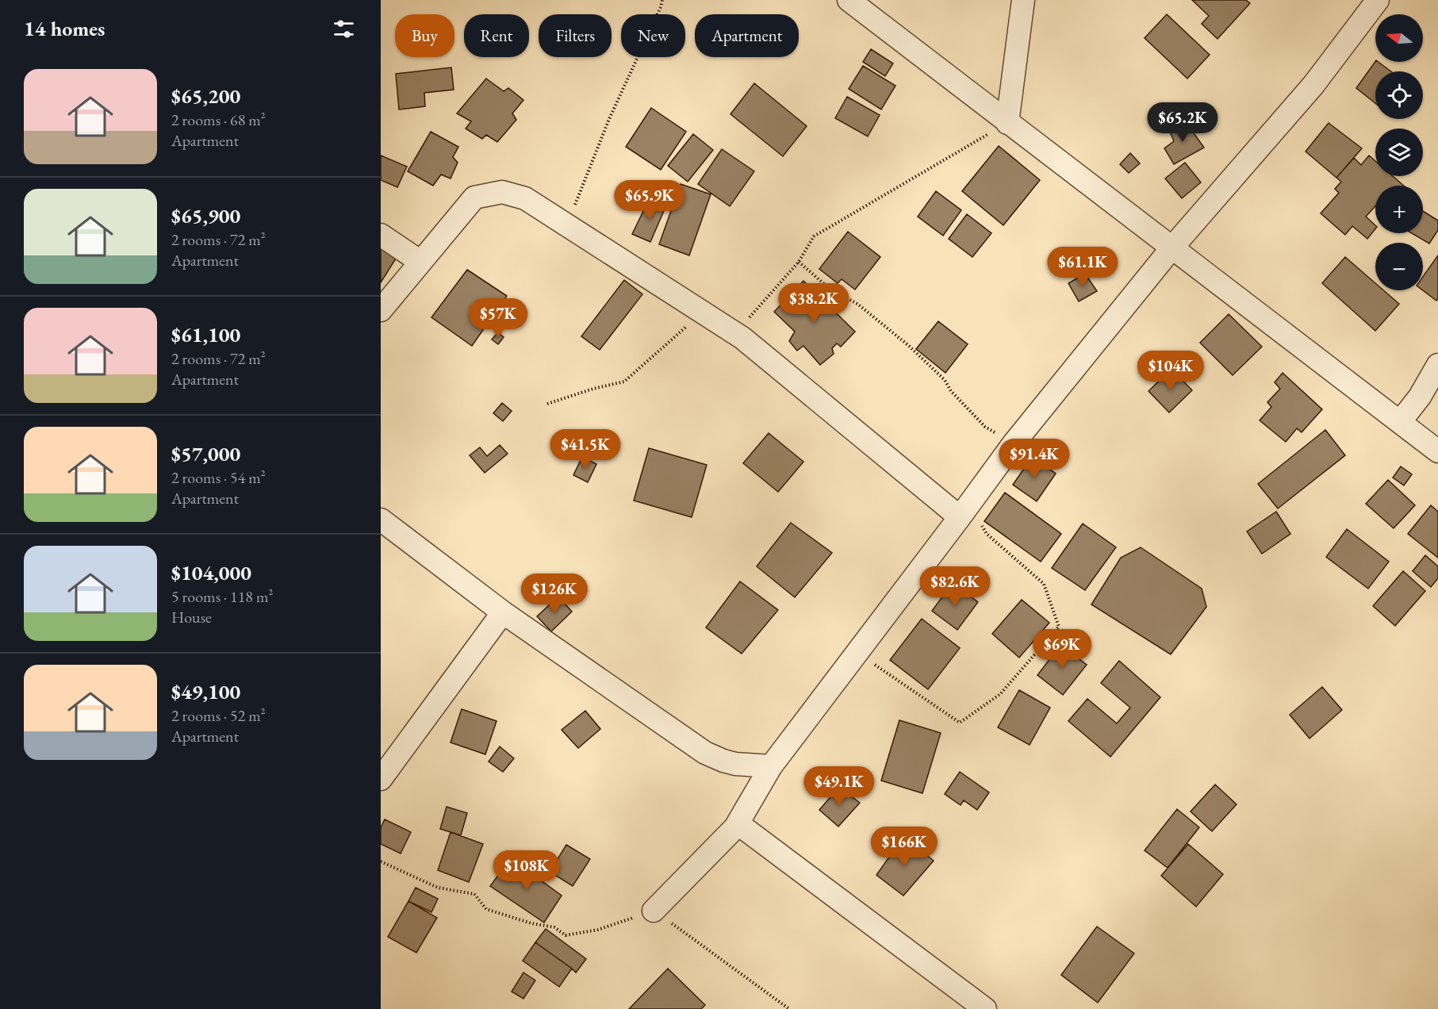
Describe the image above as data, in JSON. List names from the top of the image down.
{
  "north": "left",
  "page": {
    "heading": "14 homes",
    "map_buttons": ["+", "−"],
    "chip": [
      "Buy",
      "Rent",
      "Filters",
      "New",
      "Apartment"
    ],
    "list": [
      {
        "name": "$65,200",
        "note": "2 rooms · 68 m² · Apartment"
      },
      {
        "name": "$65,900",
        "note": "2 rooms · 72 m² · Apartment"
      },
      {
        "name": "$61,100",
        "note": "2 rooms · 72 m² · Apartment"
      },
      {
        "name": "$57,000",
        "note": "2 rooms · 54 m² · Apartment"
      },
      {
        "name": "$104,000",
        "note": "5 rooms · 118 m² · House"
      },
      {
        "name": "$49,100",
        "note": "2 rooms · 52 m² · Apartment"
      }
    ],
    "price": [
      "$65.2K",
      "$65.9K",
      "$61.1K",
      "$38.2K",
      "$57K",
      "$104K",
      "$41.5K",
      "$91.4K",
      "$82.6K",
      "$126K",
      "$69K",
      "$49.1K",
      "$166K",
      "$108K"
    ]
  }
}
